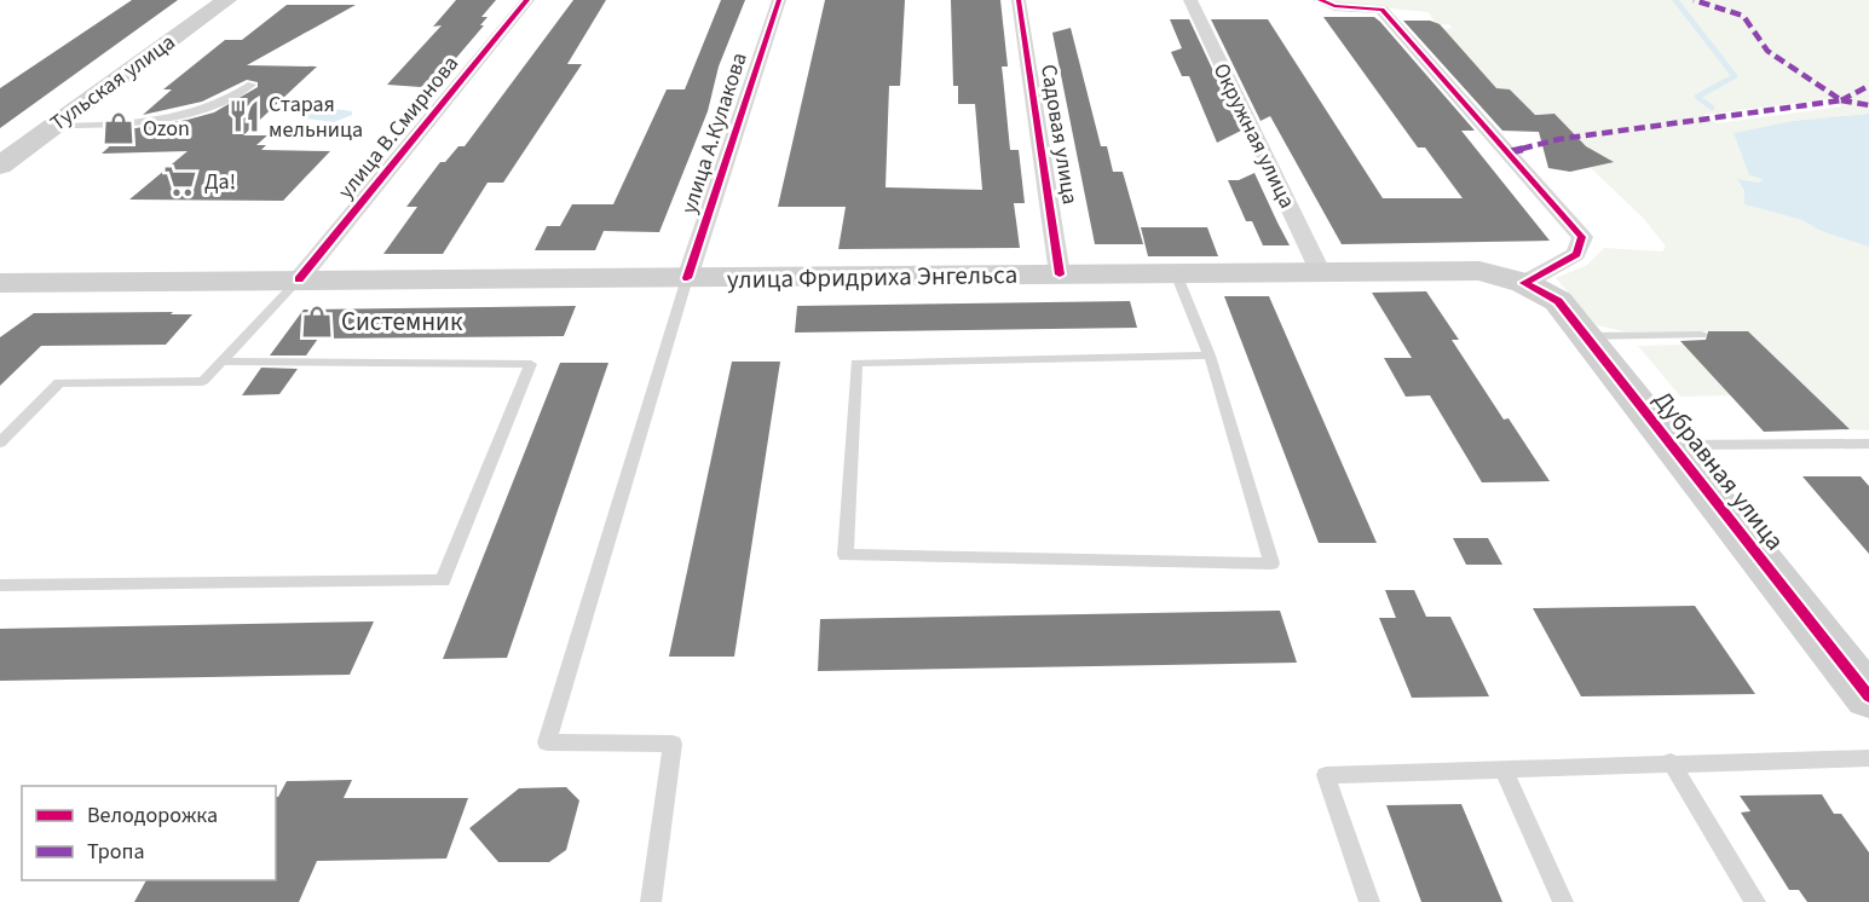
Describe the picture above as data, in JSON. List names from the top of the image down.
{
  "streets": {
    "main road": ["Тульская улица", "улица Фридриха Энгельса", "Дубравная улица"],
    "street": [
      "улица В.Смирнова",
      "улица А.Кулакова",
      "Садовая улица",
      "Окружная улица"
    ]
  },
  "crossings": [
    ["улица В.Смирнова", "улица Фридриха Энгельса"],
    ["улица А.Кулакова", "улица Фридриха Энгельса"],
    ["Садовая улица", "улица Фридриха Энгельса"],
    ["Окружная улица", "улица Фридриха Энгельса"],
    ["улица Фридриха Энгельса", "Дубравная улица"]
  ],
  "places": {
    "restaurant": ["Старая мельница"],
    "shop": ["Ozon", "Системник"],
    "supermarket": ["Да!"]
  },
  "legend": ["Велодорожка", "Тропа"]
}
